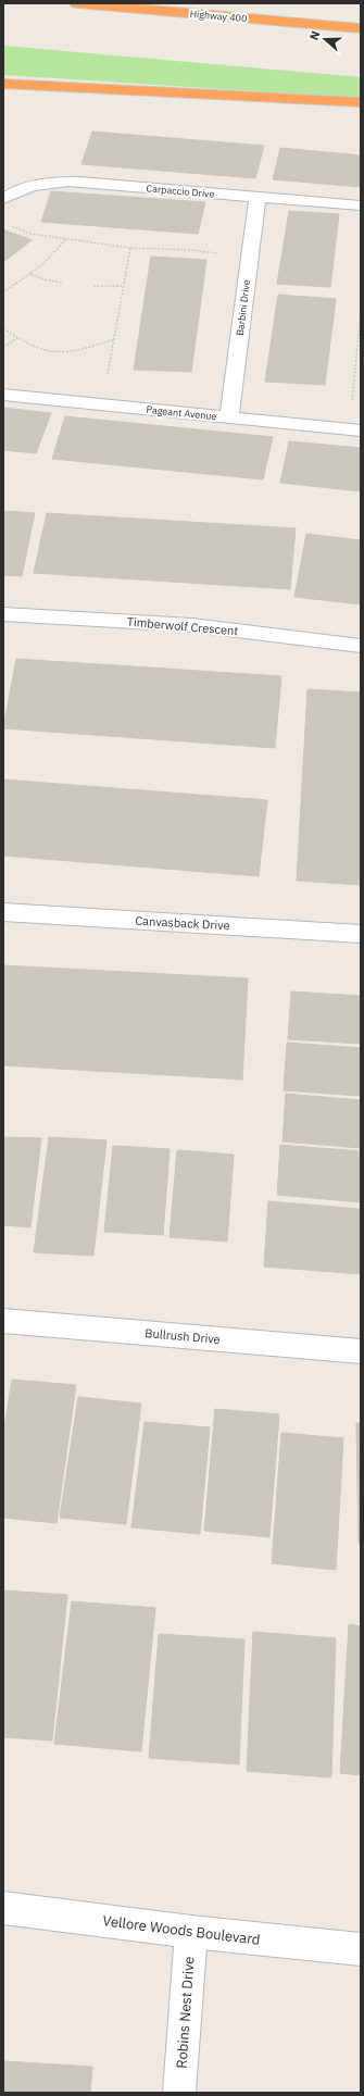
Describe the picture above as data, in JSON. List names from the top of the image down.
{
  "streets": {
    "highway": ["Highway 400"],
    "street": [
      "Carpaccio Drive",
      "Barbini Drive",
      "Pageant Avenue",
      "Timberwolf Crescent",
      "Canvasback Drive",
      "Bullrush Drive",
      "Vellore Woods Boulevard",
      "Robins Nest Drive"
    ]
  },
  "crossings": [
    ["Carpaccio Drive", "Barbini Drive"],
    ["Barbini Drive", "Pageant Avenue"],
    ["Vellore Woods Boulevard", "Robins Nest Drive"]
  ],
  "north": "left"
}
